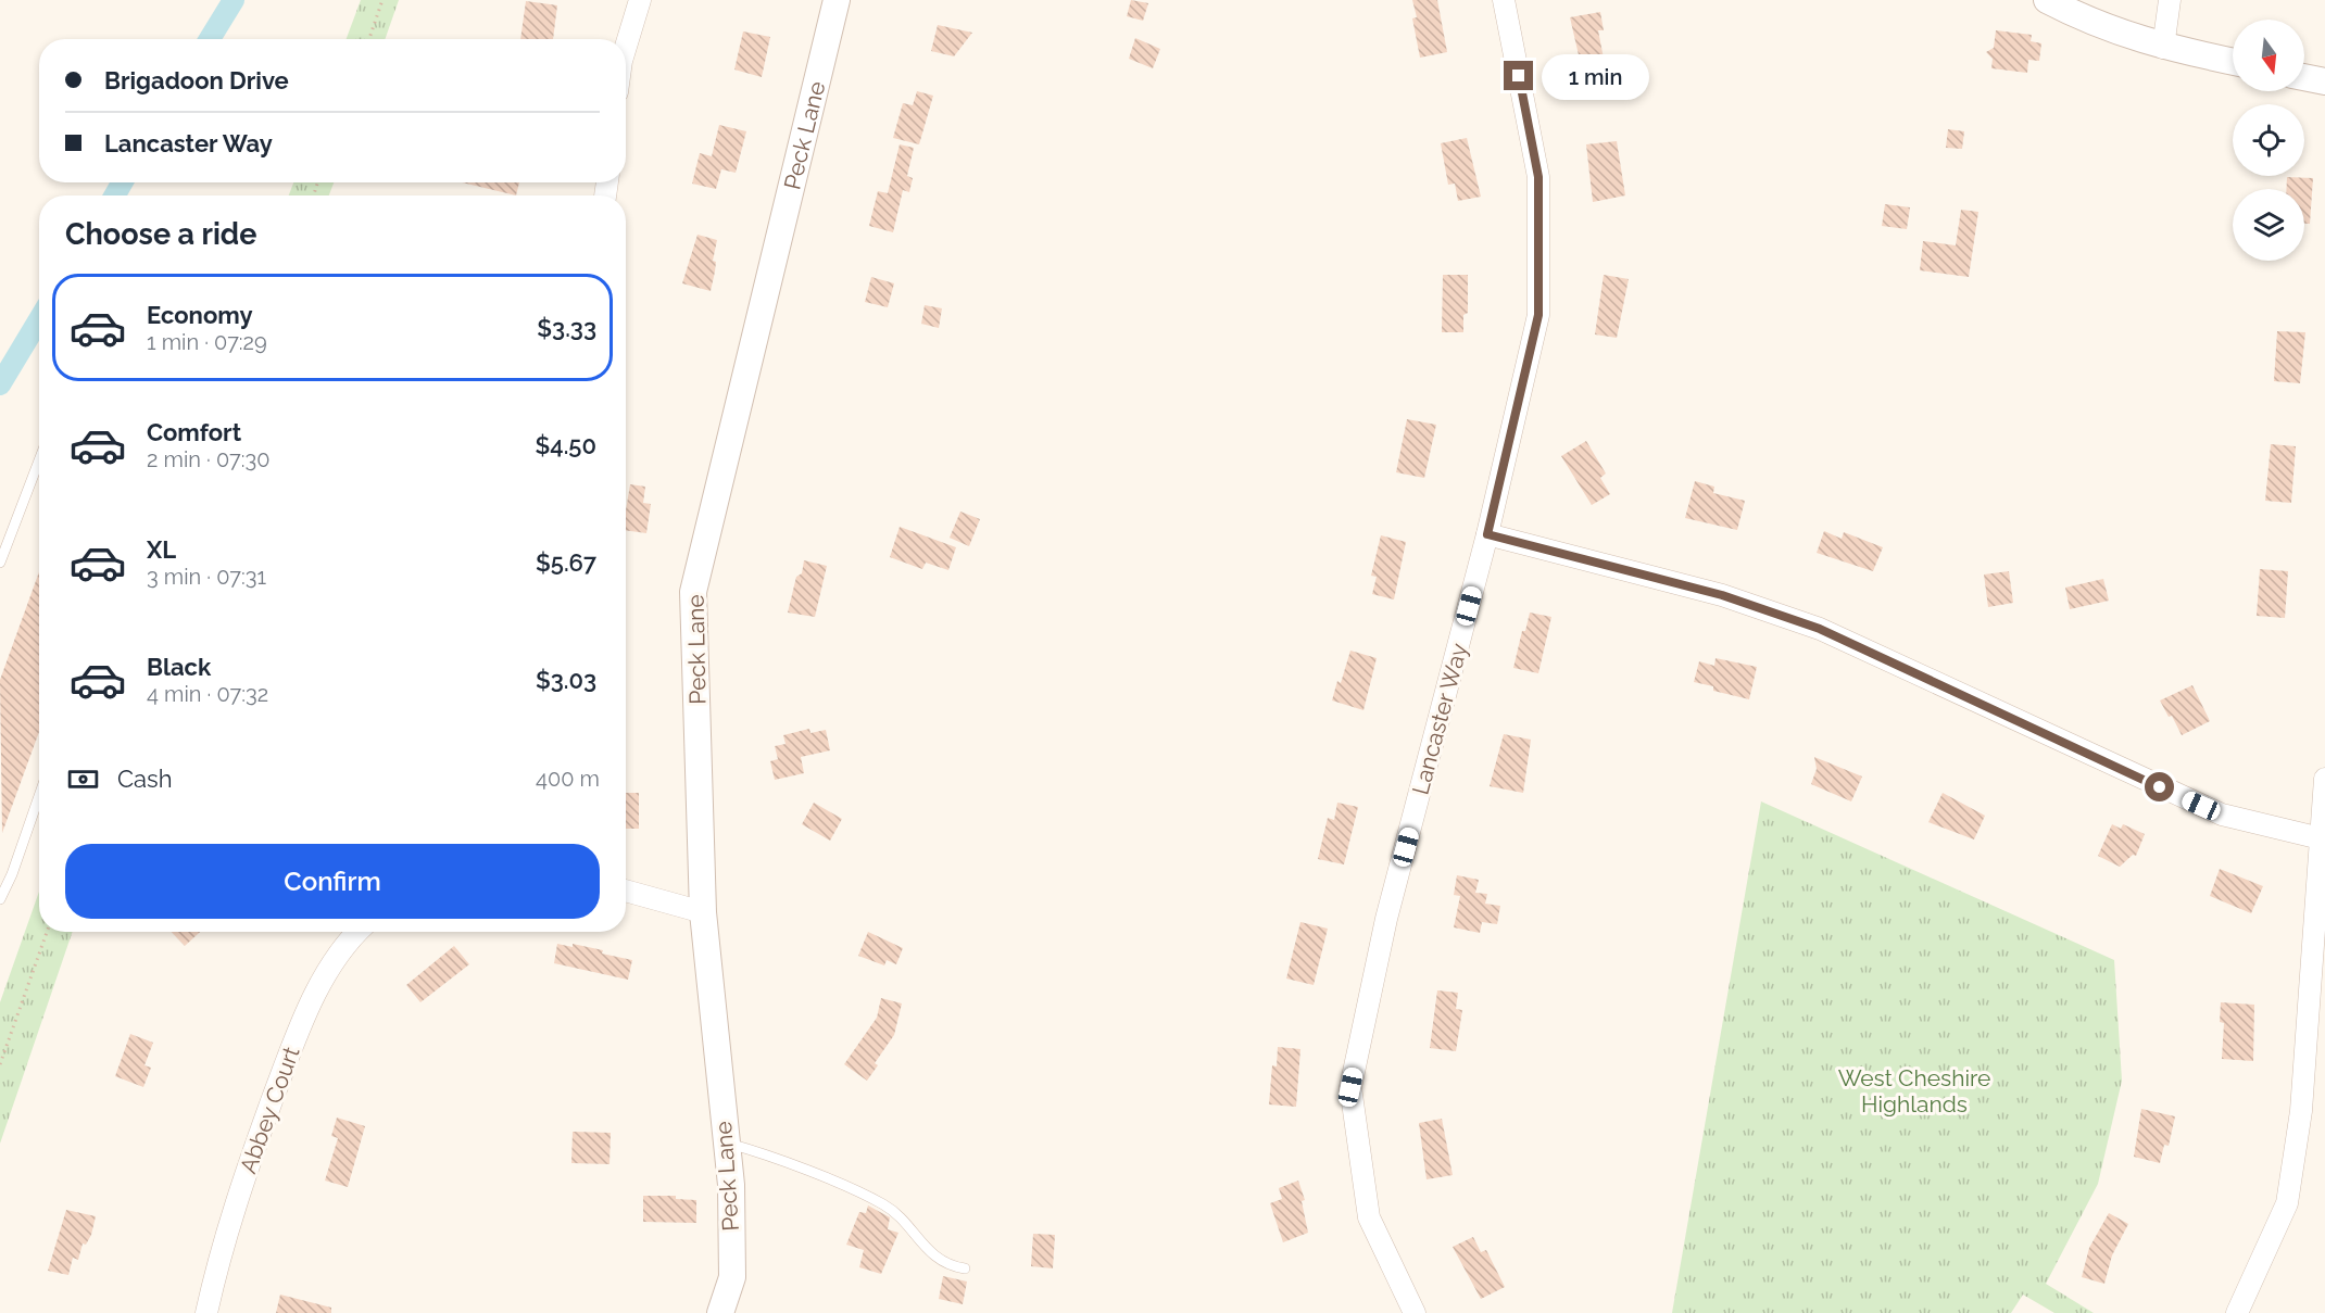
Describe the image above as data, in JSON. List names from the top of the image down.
{
  "streets": {
    "street": ["Peck Lane", "Lancaster Way", "Abbey Court"]
  },
  "parks": ["West Cheshire Highlands"],
  "north": "bottom",
  "page": {
    "banner": ["Brigadoon Drive", "Lancaster Way"],
    "bubble": "1 min",
    "heading": "Choose a ride",
    "list": [
      {
        "name": "Economy",
        "note": "1 min · 07:29",
        "value": "$3.33"
      },
      {
        "name": "Comfort",
        "note": "2 min · 07:30",
        "value": "$4.50"
      },
      {
        "name": "XL",
        "note": "3 min · 07:31",
        "value": "$5.67"
      },
      {
        "name": "Black",
        "note": "4 min · 07:32",
        "value": "$3.03"
      }
    ],
    "pay": ["Cash", "400 m"],
    "buttons": "Confirm"
  }
}
